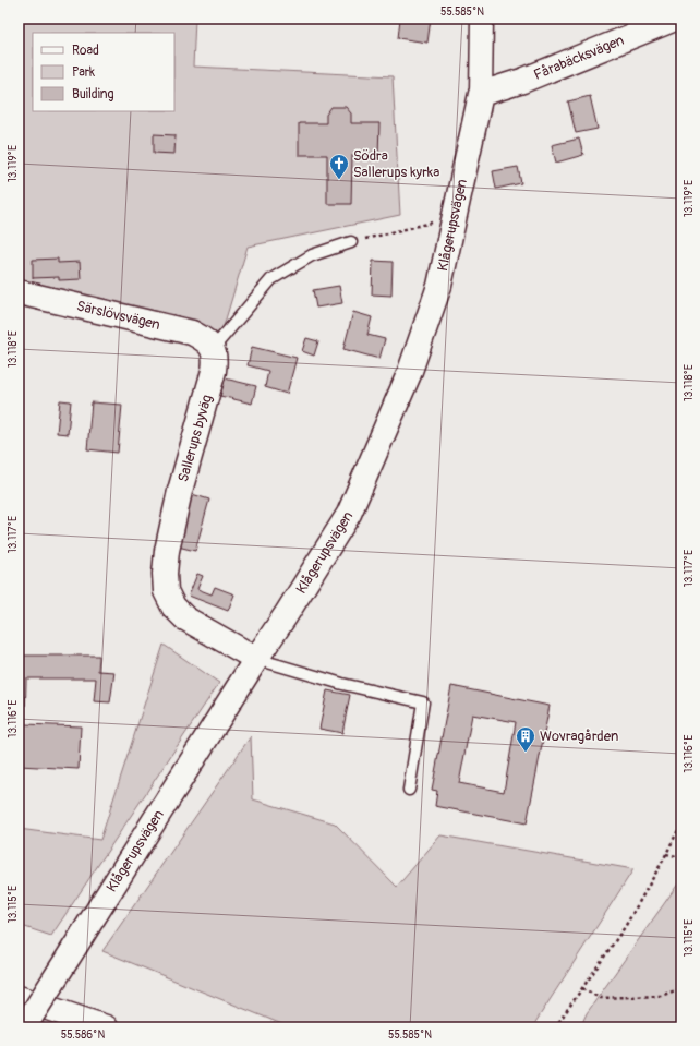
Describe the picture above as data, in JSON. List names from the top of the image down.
{
  "streets": {
    "main road": [
      "Fårabäcksvägen",
      "Klågerupsvägen",
      "Särslövsvägen",
      "Sallerups byväg"
    ]
  },
  "crossings": [
    ["Fårabäcksvägen", "Klågerupsvägen"],
    ["Klågerupsvägen", "Sallerups byväg"],
    ["Särslövsvägen", "Sallerups byväg"]
  ],
  "places": {
    "church": ["Södra Sallerups kyrka"],
    "building": ["Wovragården"]
  },
  "legend": ["Road", "Park", "Building"],
  "coordinates": [
    "55.585°N",
    "13.119°E",
    "13.118°E",
    "13.117°E",
    "13.116°E",
    "13.115°E",
    "55.586°N"
  ]
}
